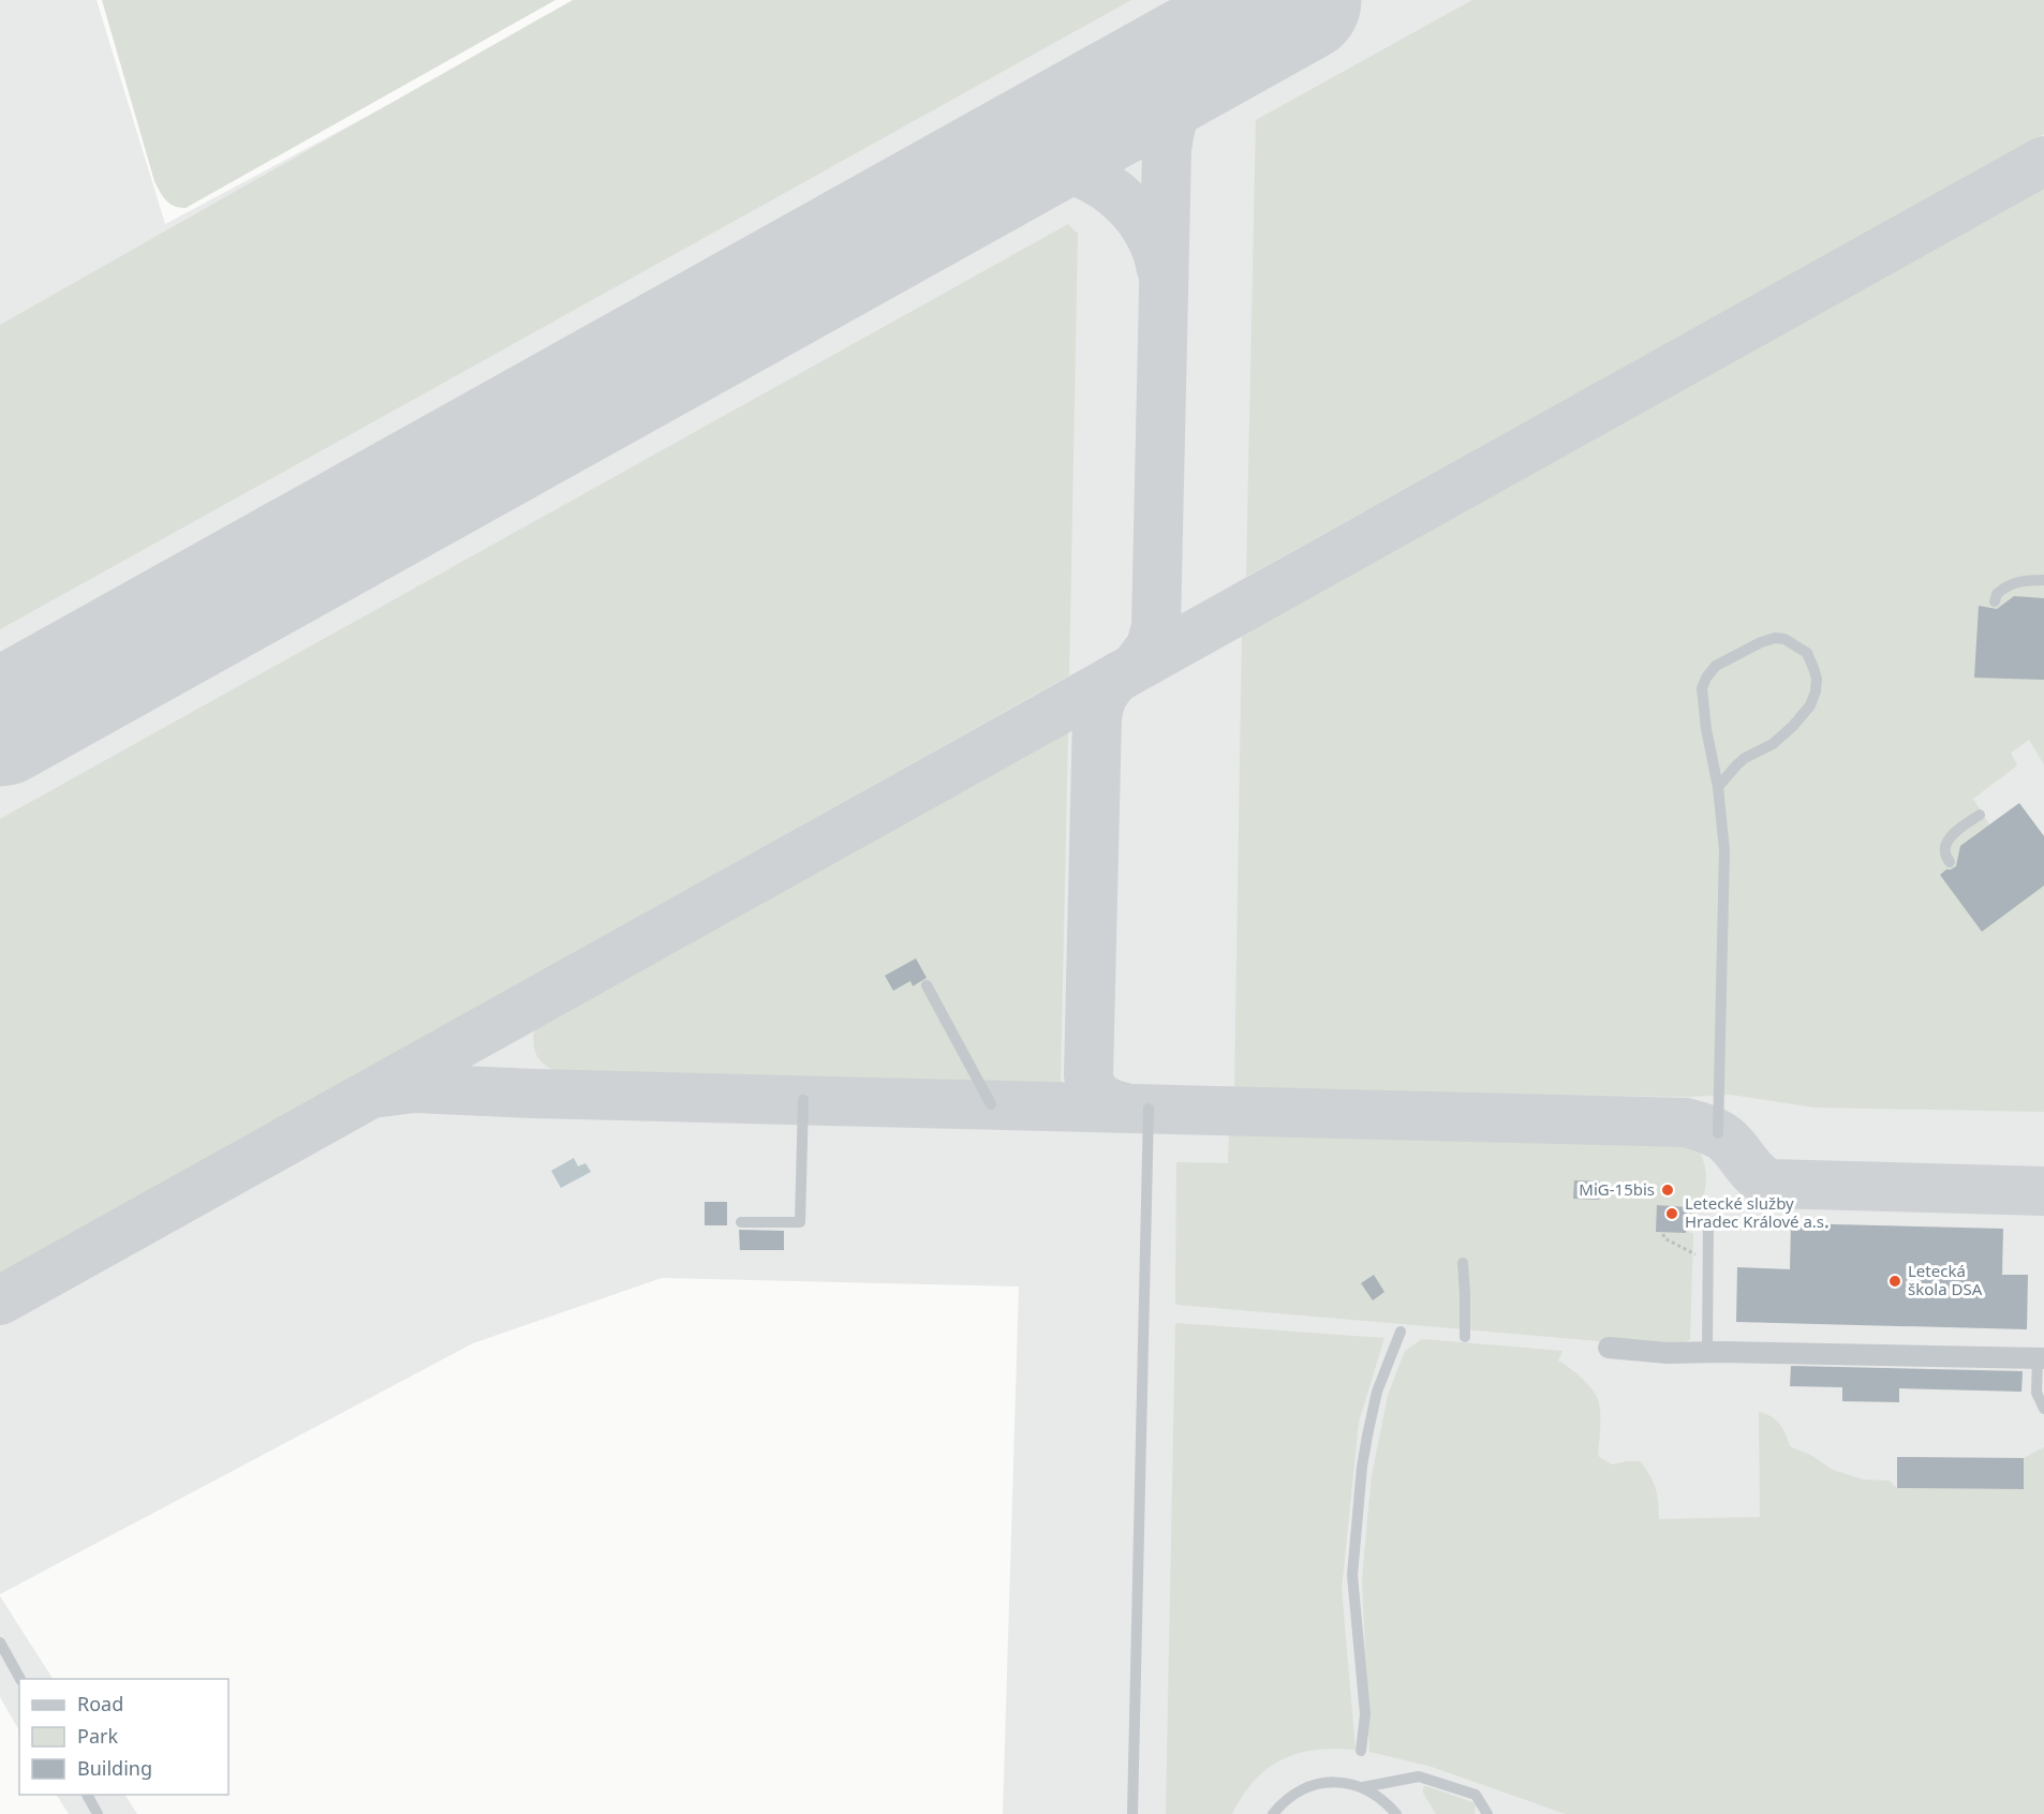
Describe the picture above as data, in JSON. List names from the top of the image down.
{
  "places": ["MiG-15bis", "Letecké služby Hradec Králové a.s.", "Letecká škola DSA"],
  "legend": ["Road", "Park", "Building"]
}
